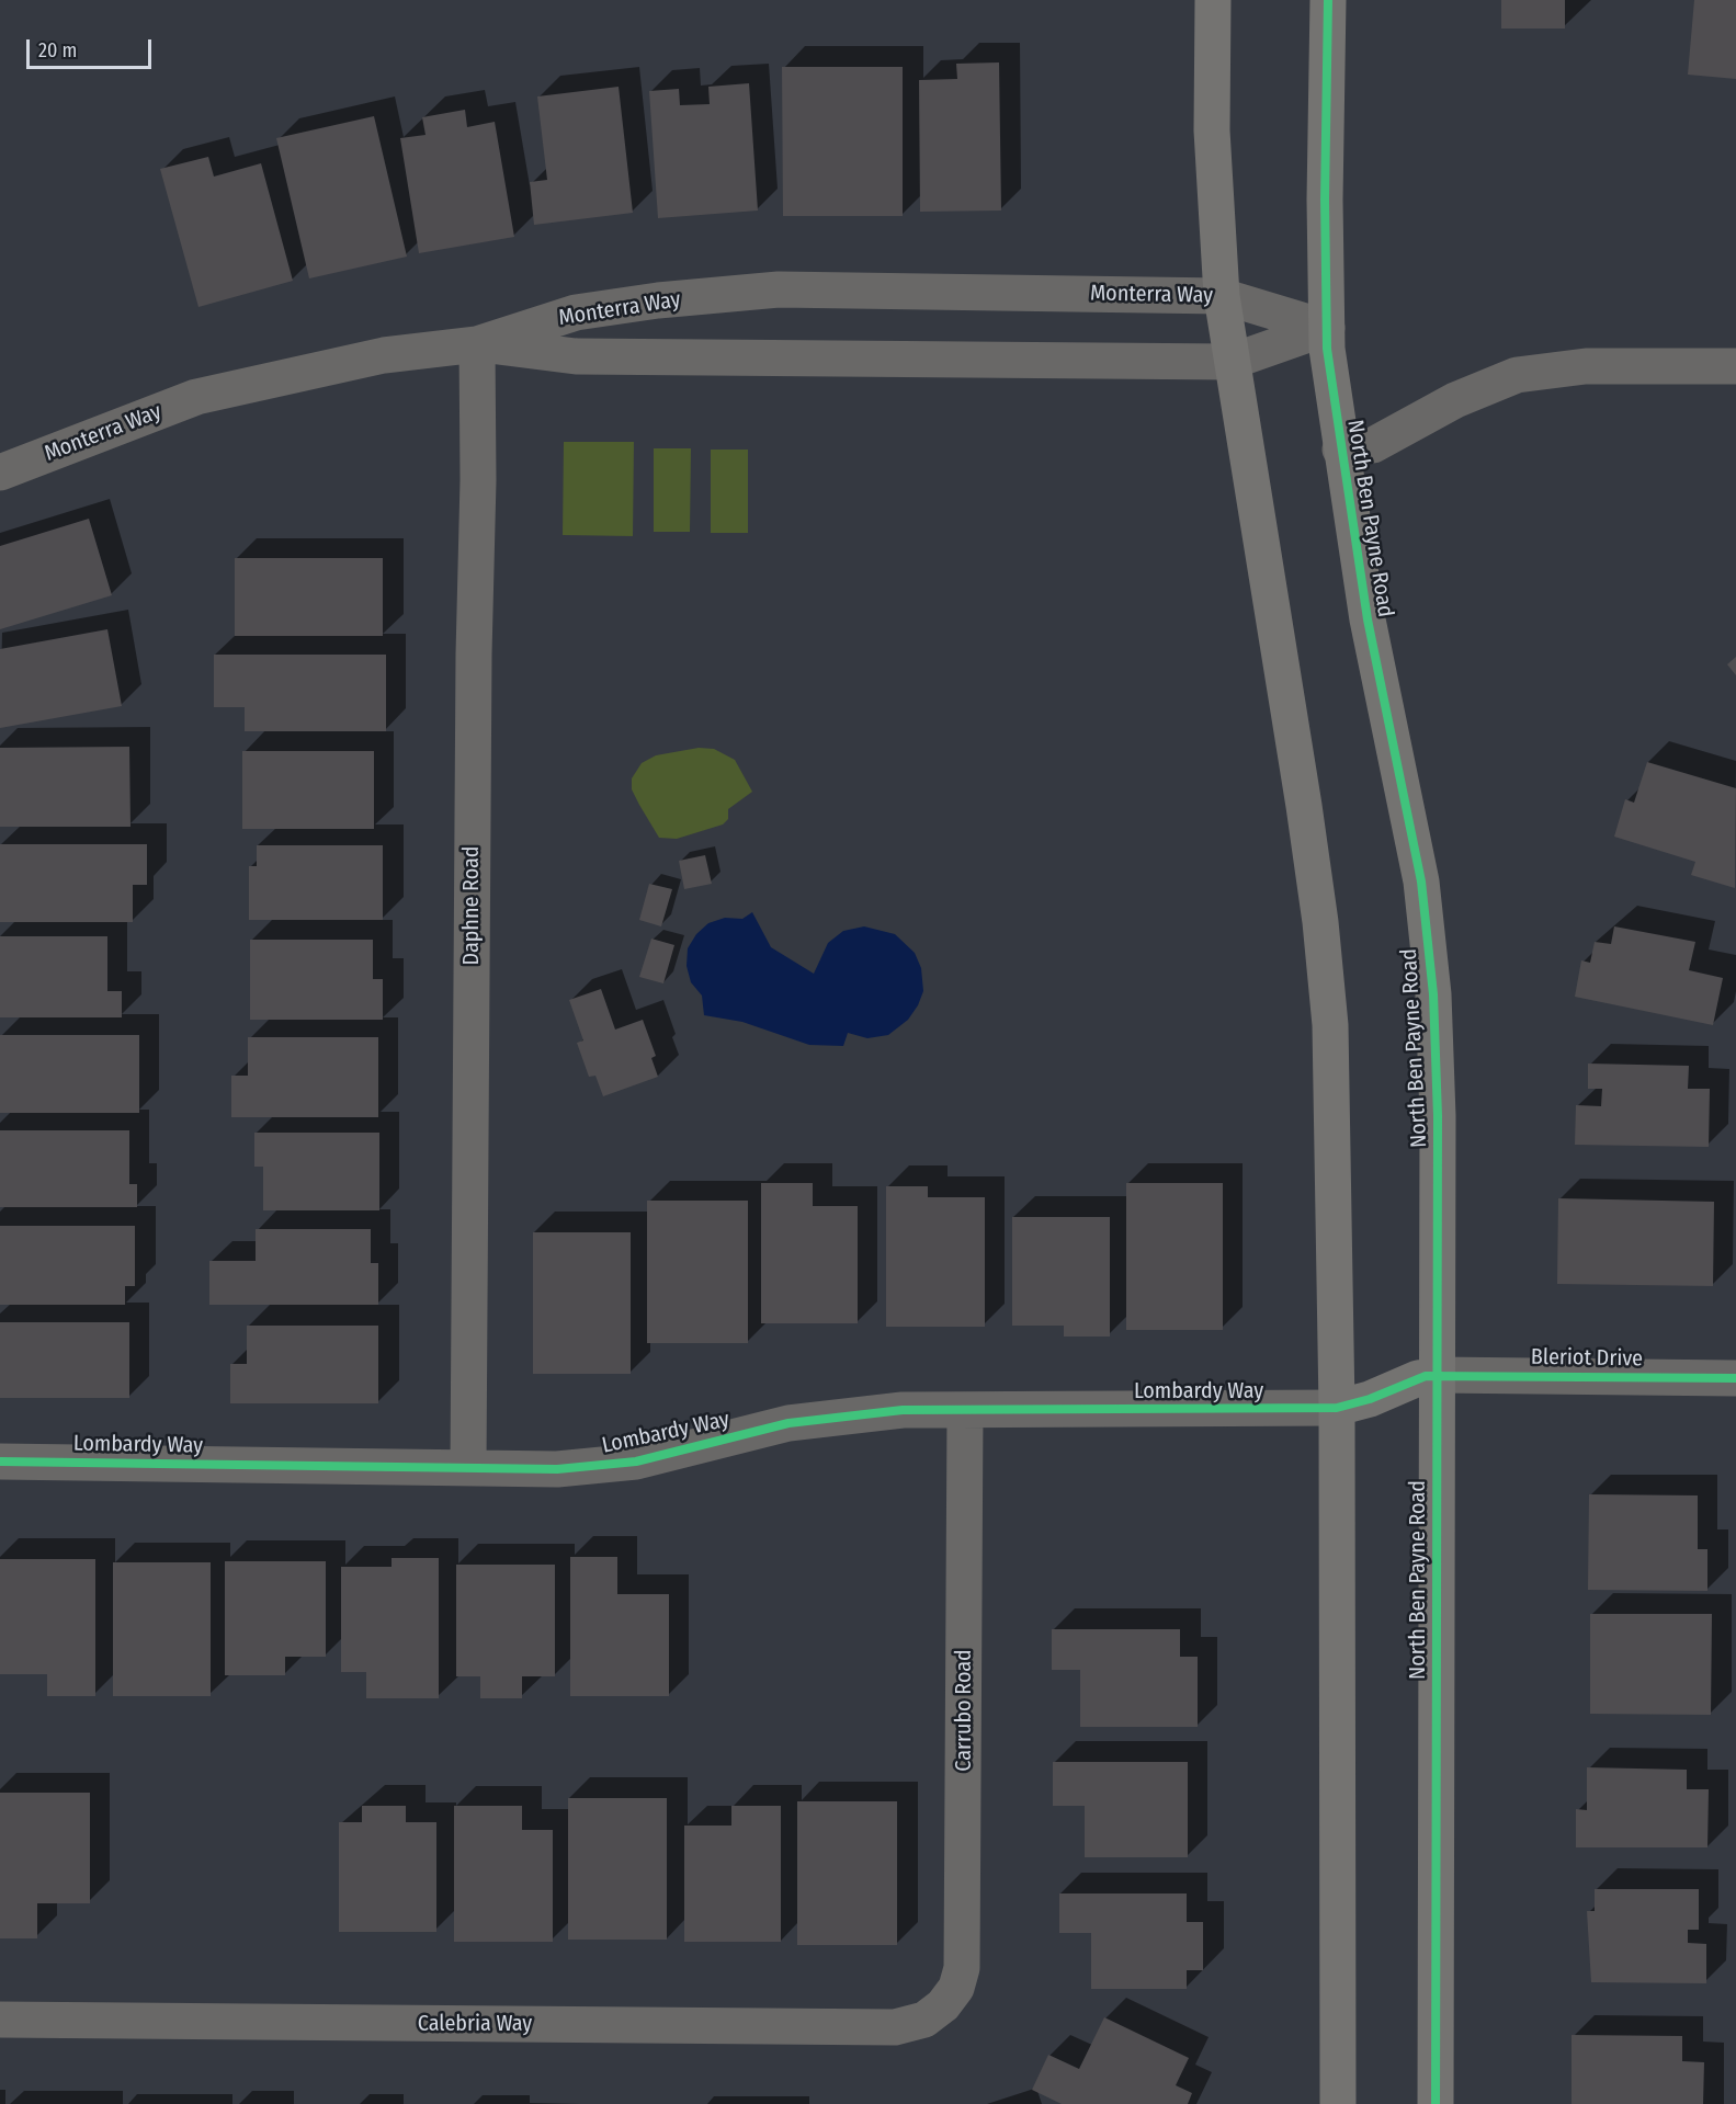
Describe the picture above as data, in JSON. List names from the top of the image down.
{
  "streets": {
    "street": [
      "Monterra Way",
      "North Ben Payne Road",
      "Daphne Road",
      "Bleriot Drive",
      "Lombardy Way",
      "Carrubo Road",
      "Calebria Way"
    ]
  },
  "crossings": [
    ["Monterra Way", "North Ben Payne Road"],
    ["Monterra Way", "Daphne Road"],
    ["North Ben Payne Road", "Bleriot Drive"],
    ["Daphne Road", "Lombardy Way"],
    ["Lombardy Way", "Carrubo Road"],
    ["Carrubo Road", "Calebria Way"]
  ],
  "scale_bar": "20 m"
}
